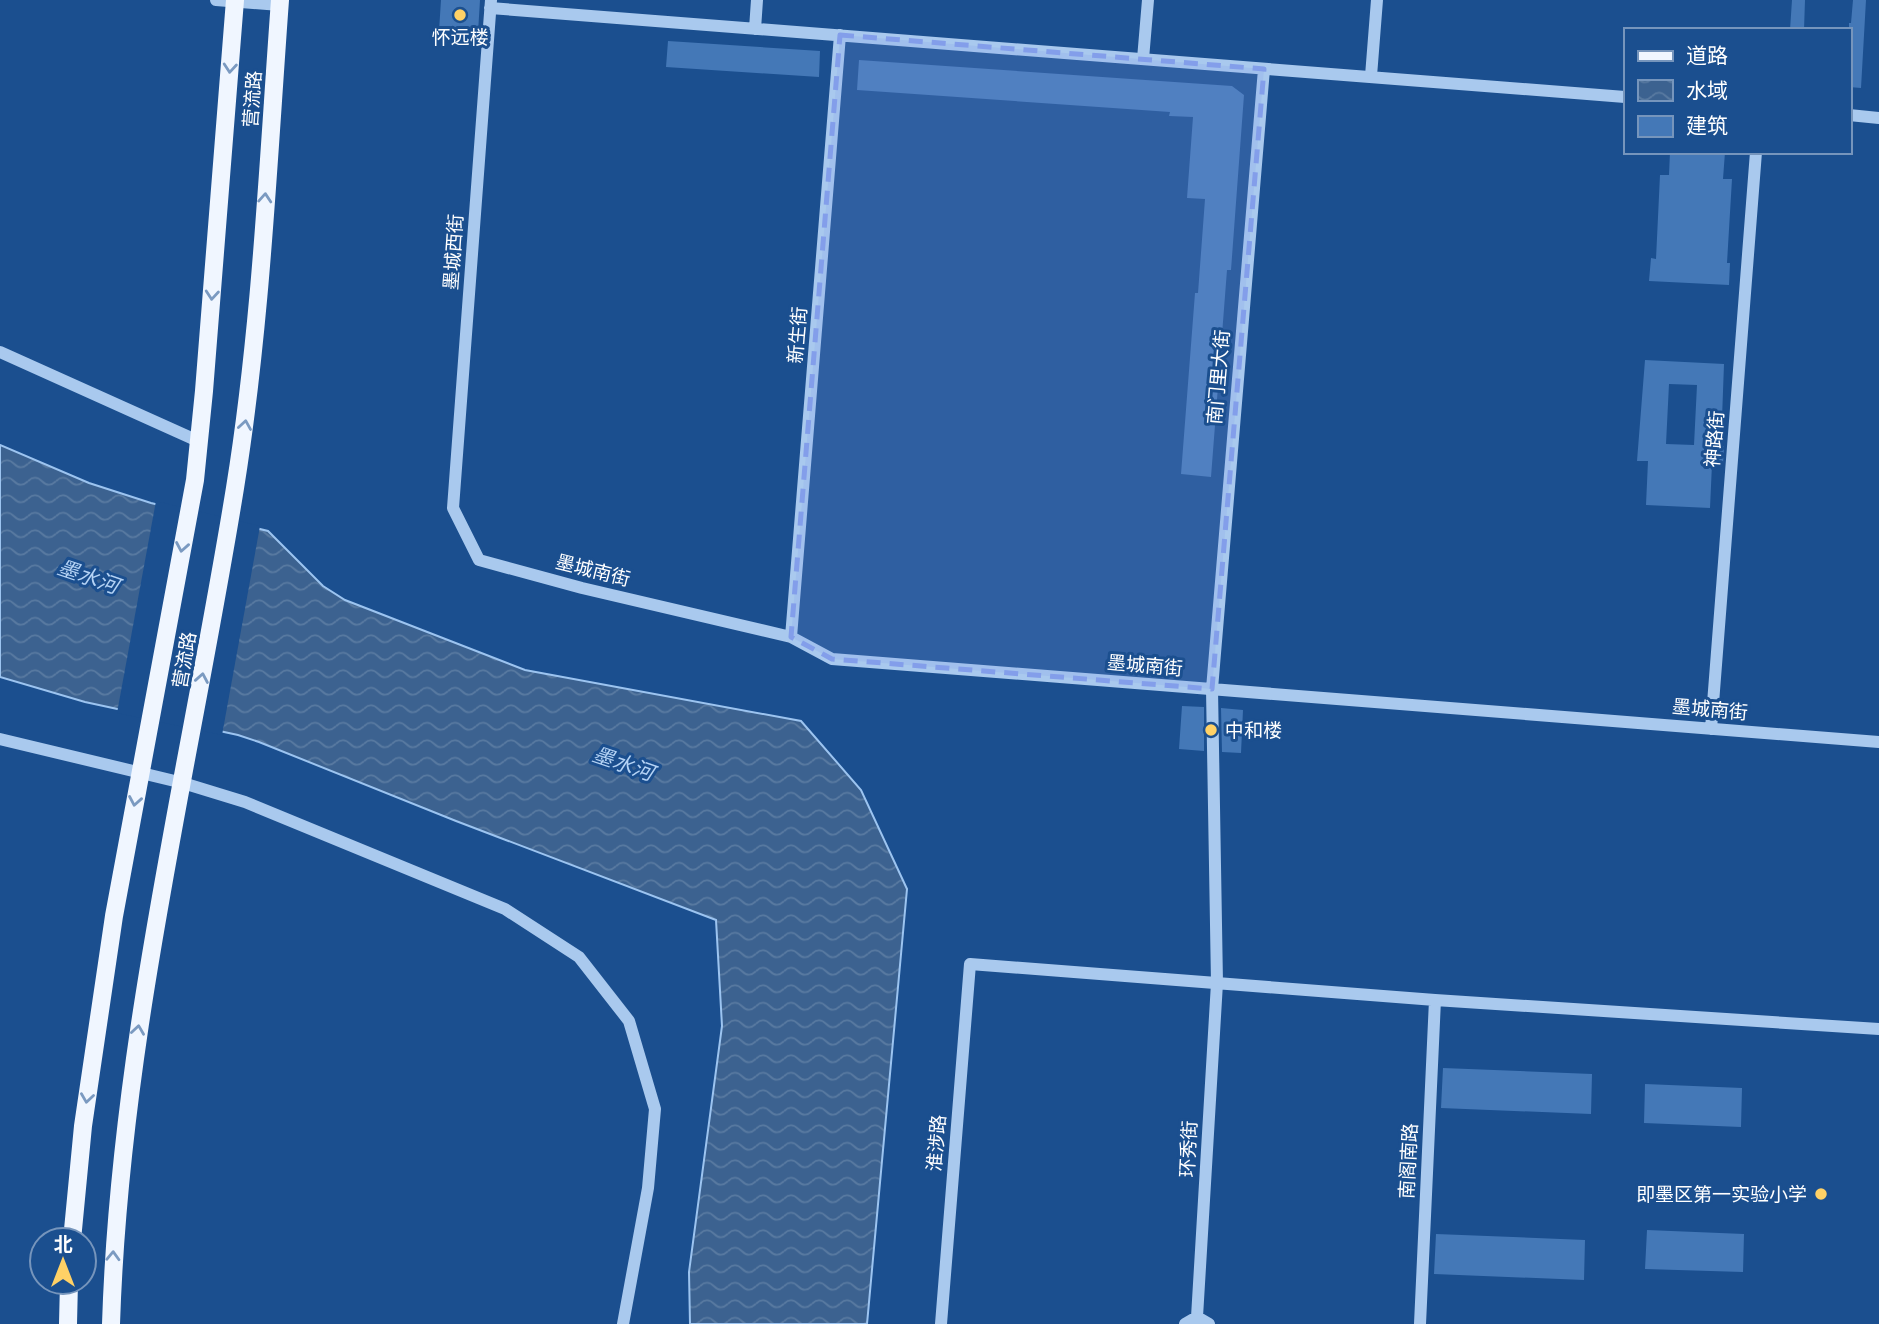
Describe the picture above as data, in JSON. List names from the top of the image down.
{
  "streets": {
    "main road": ["营流路"],
    "street": [
      "墨城西街",
      "新生街",
      "南门里大街",
      "神路街",
      "墨城南街",
      "淮涉路",
      "环秀街",
      "南阁南路"
    ]
  },
  "crossings": [
    ["墨城西街", "墨城南街"],
    ["新生街", "墨城南街"],
    ["南门里大街", "墨城南街"],
    ["南门里大街", "淮涉路"],
    ["南门里大街", "环秀街"],
    ["神路街", "墨城南街"],
    ["淮涉路", "环秀街"]
  ],
  "water": ["墨水河"],
  "places": ["怀远楼", "中和楼", "即墨区第一实验小学"],
  "legend": ["道路", "水域", "建筑"],
  "north": "top"
}
